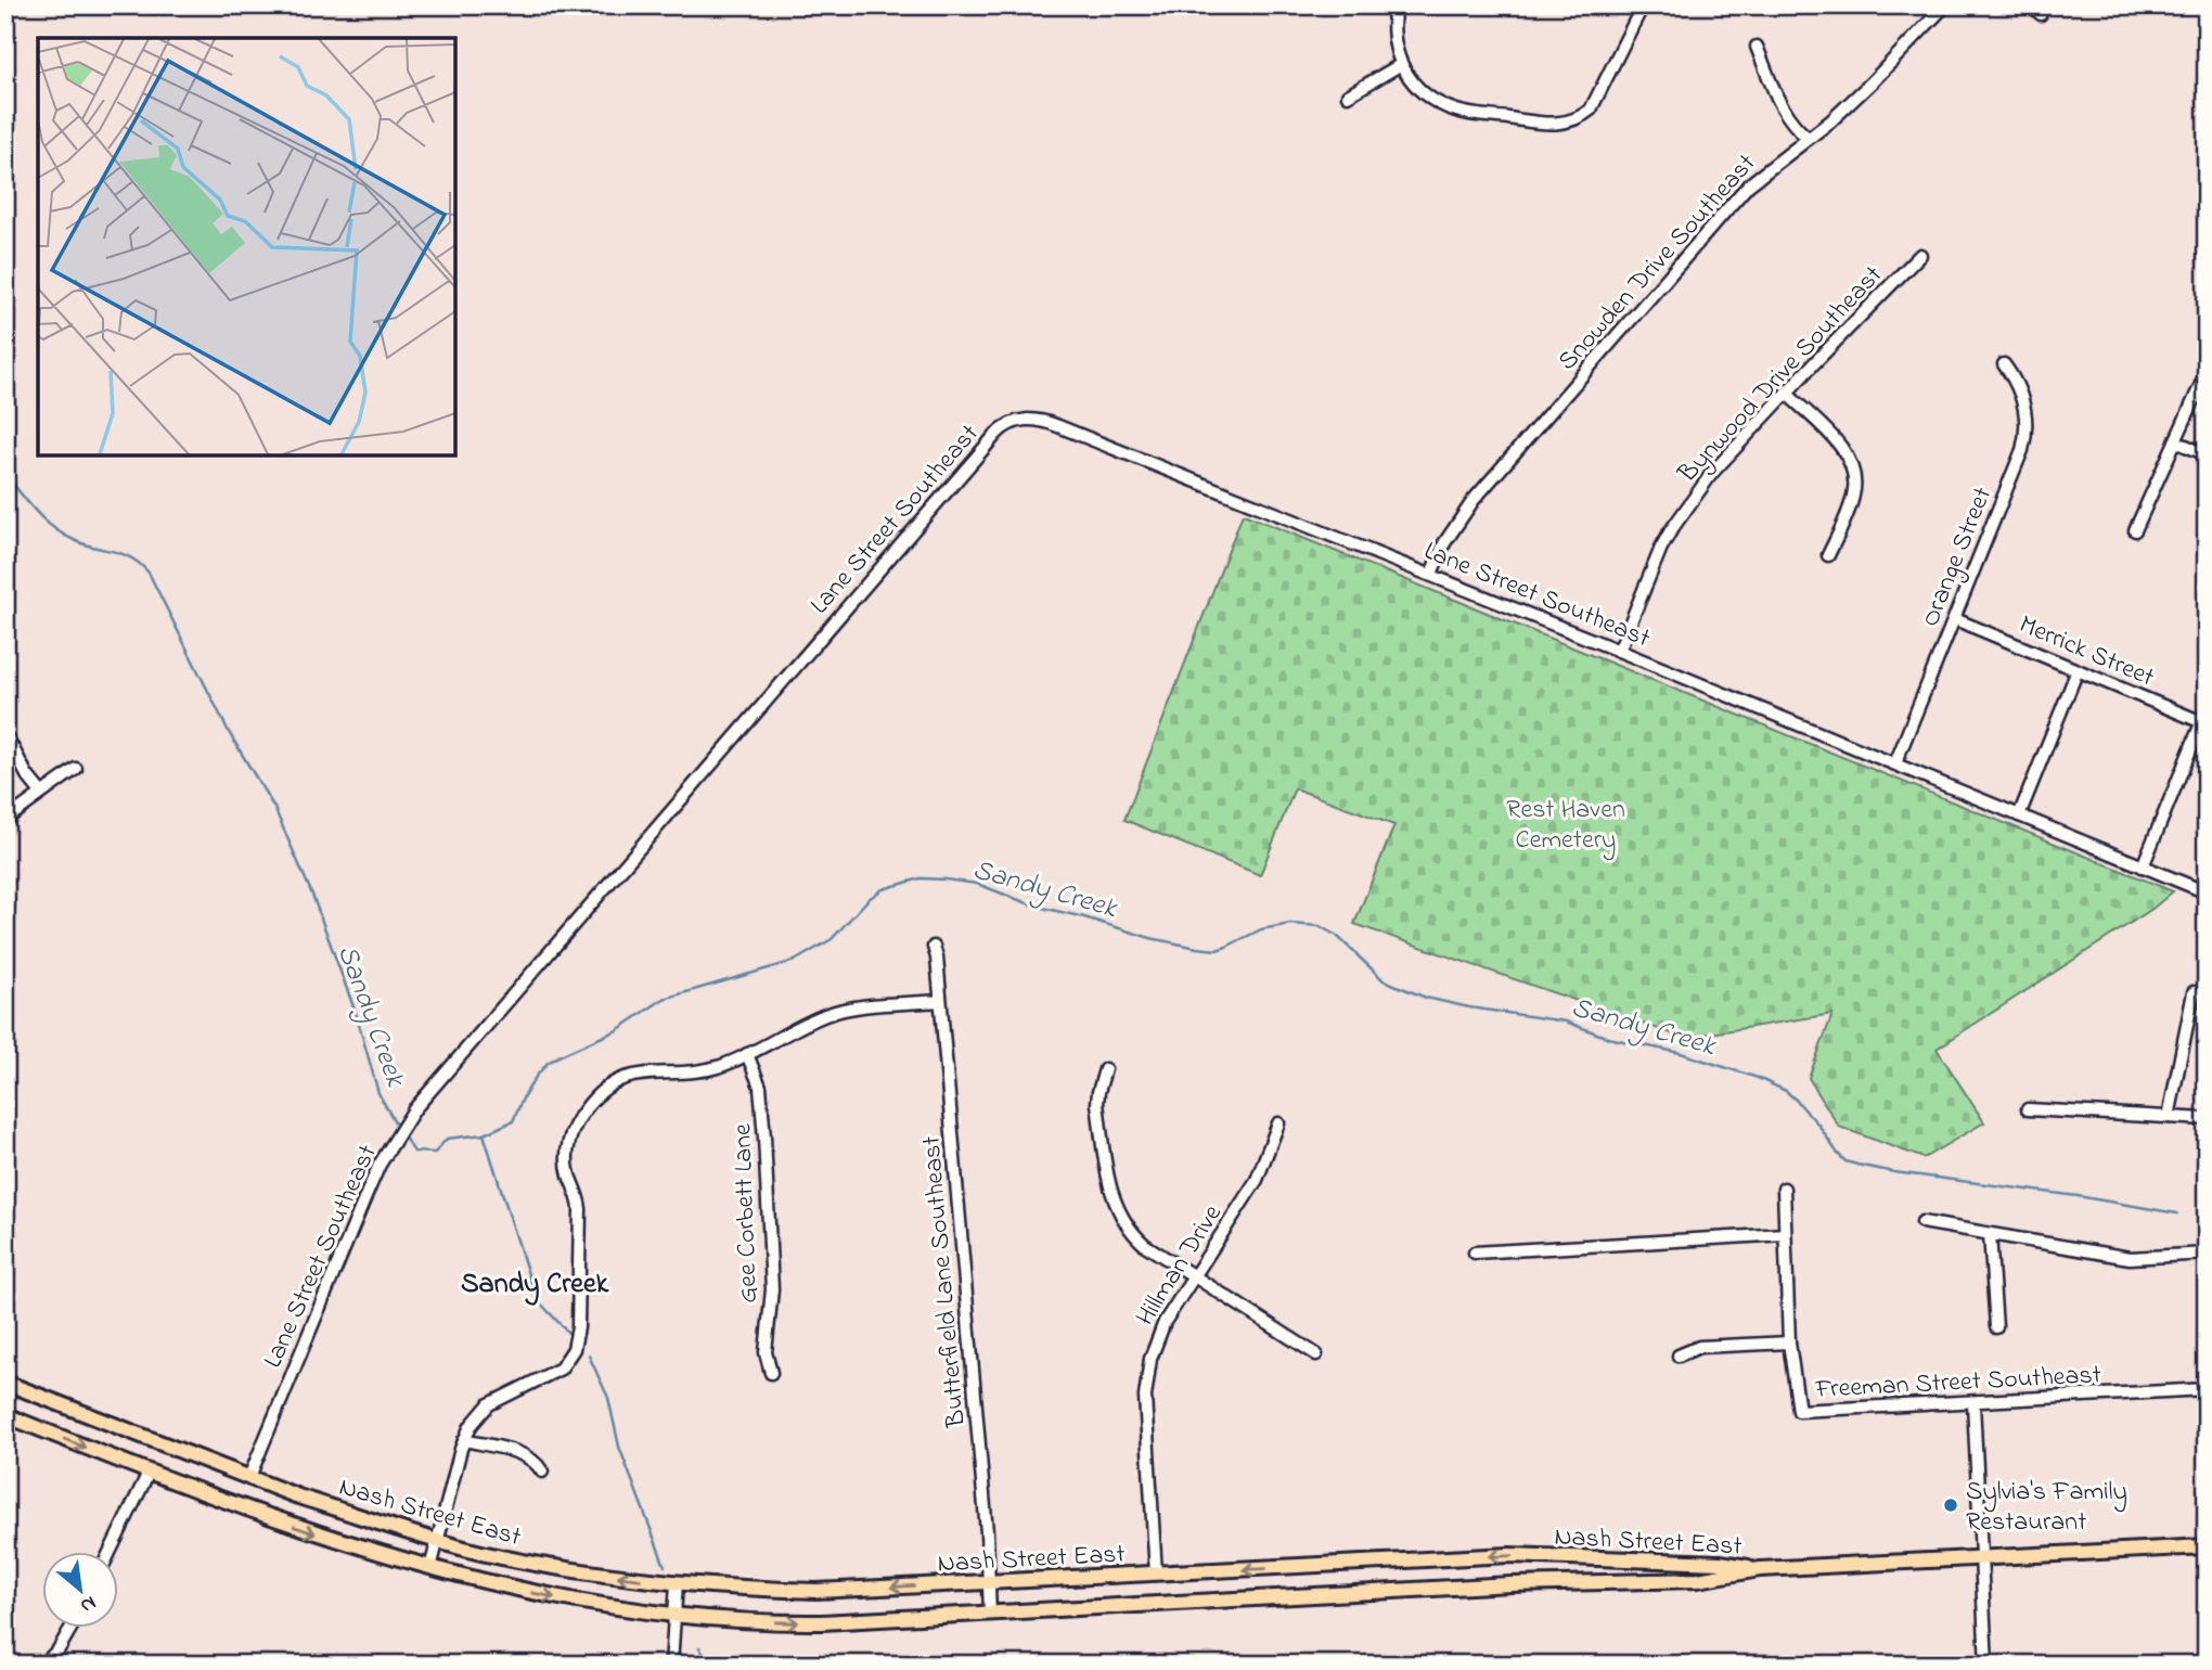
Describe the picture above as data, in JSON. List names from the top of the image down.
{
  "streets": {
    "main road": ["Nash Street East"],
    "street": [
      "Snowden Drive Southeast",
      "Bynwood Drive Southeast",
      "Lane Street Southeast",
      "Orange Street",
      "Merrick Street",
      "Gee Corbett Lane",
      "Hillman Drive",
      "Butterfield Lane Southeast",
      "Freeman Street Southeast"
    ]
  },
  "crossings": [
    ["Snowden Drive Southeast", "Lane Street Southeast"],
    ["Bynwood Drive Southeast", "Lane Street Southeast"],
    ["Lane Street Southeast", "Orange Street"],
    ["Lane Street Southeast", "Nash Street East"],
    ["Orange Street", "Merrick Street"],
    ["Hillman Drive", "Nash Street East"],
    ["Butterfield Lane Southeast", "Nash Street East"]
  ],
  "districts": ["Sandy Creek"],
  "water": ["Sandy Creek"],
  "parks": ["Rest Haven Cemetery"],
  "places": ["Sylvia's Family Restaurant"],
  "north": "bottom right"
}
